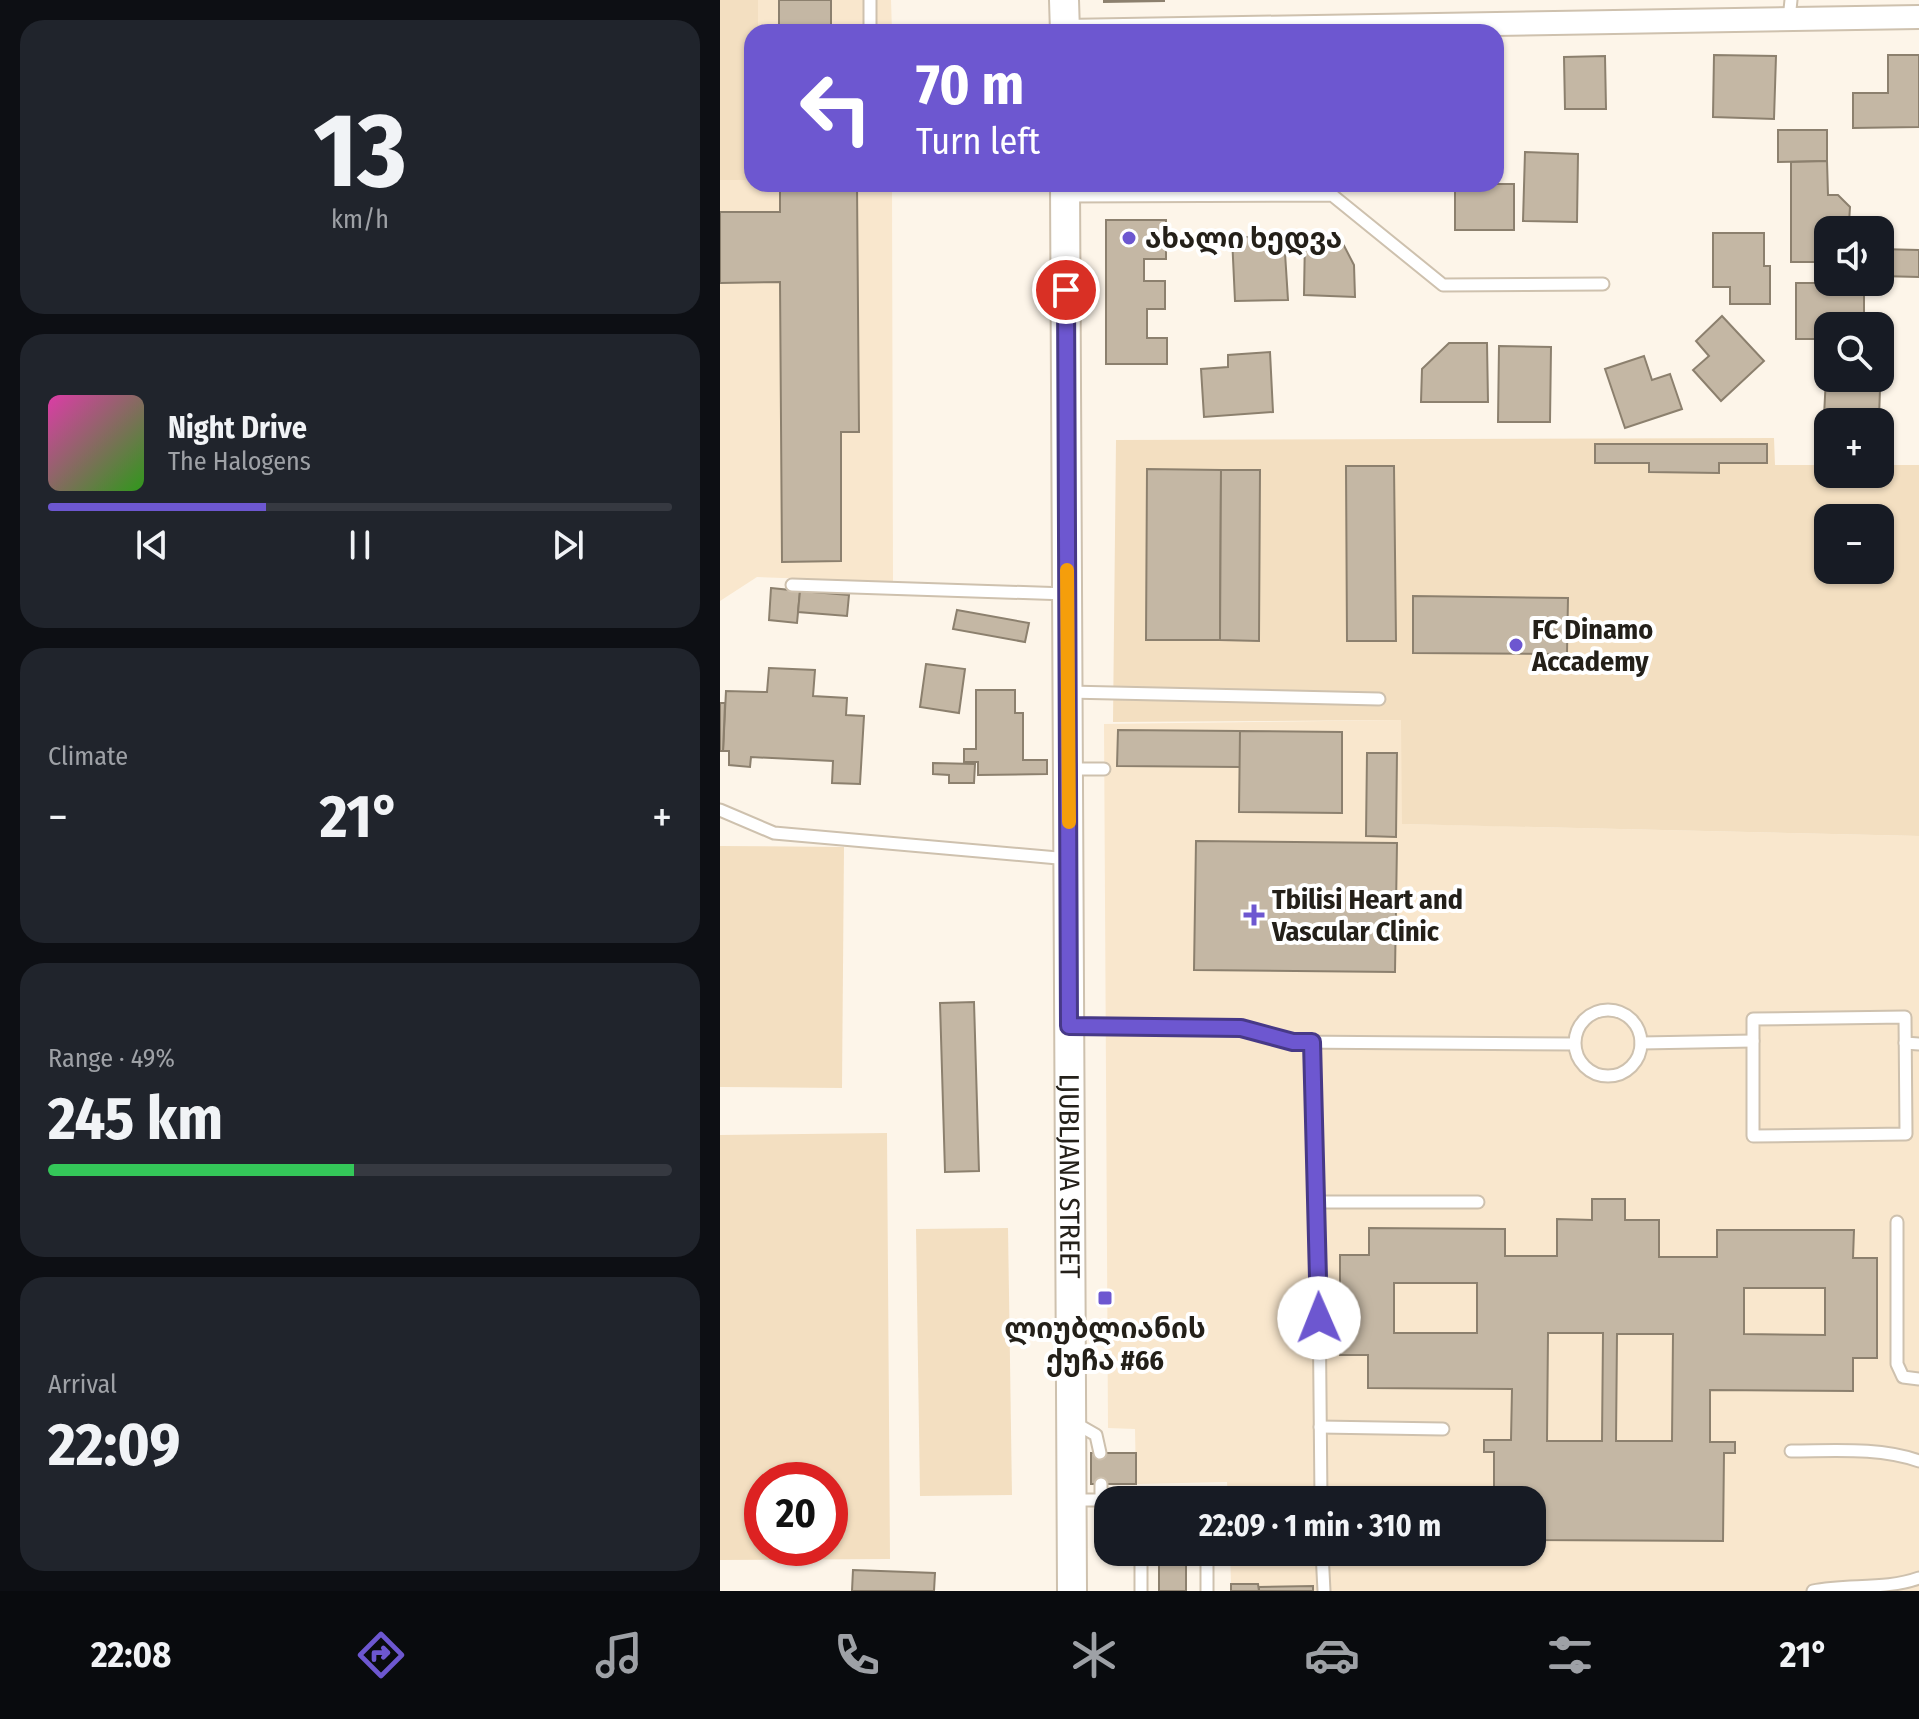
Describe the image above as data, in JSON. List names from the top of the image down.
{
  "streets": {
    "street": ["LJUBLJANA STREET"]
  },
  "places": {
    "other": ["ახალი ხედვა", "FC Dinamo Accademy"],
    "health": ["Tbilisi Heart and Vascular Clinic"],
    "transit": ["ლიუბლიანის ქუჩა #66"]
  },
  "page": {
    "tile": [
      ["13", "km/h"],
      "Climate",
      ["Range · 49%", "245 km"],
      ["Arrival", "22:09"]
    ],
    "turn": ["70 m", "Turn left"],
    "map_buttons": ["+", "−"],
    "song": ["Night Drive", "The Halogens"],
    "heat": ["−", "21°", "+"],
    "limit": "20",
    "trip": "22:09 · 1 min · 310 m",
    "tabs": ["22:08", "21°"]
  }
}
